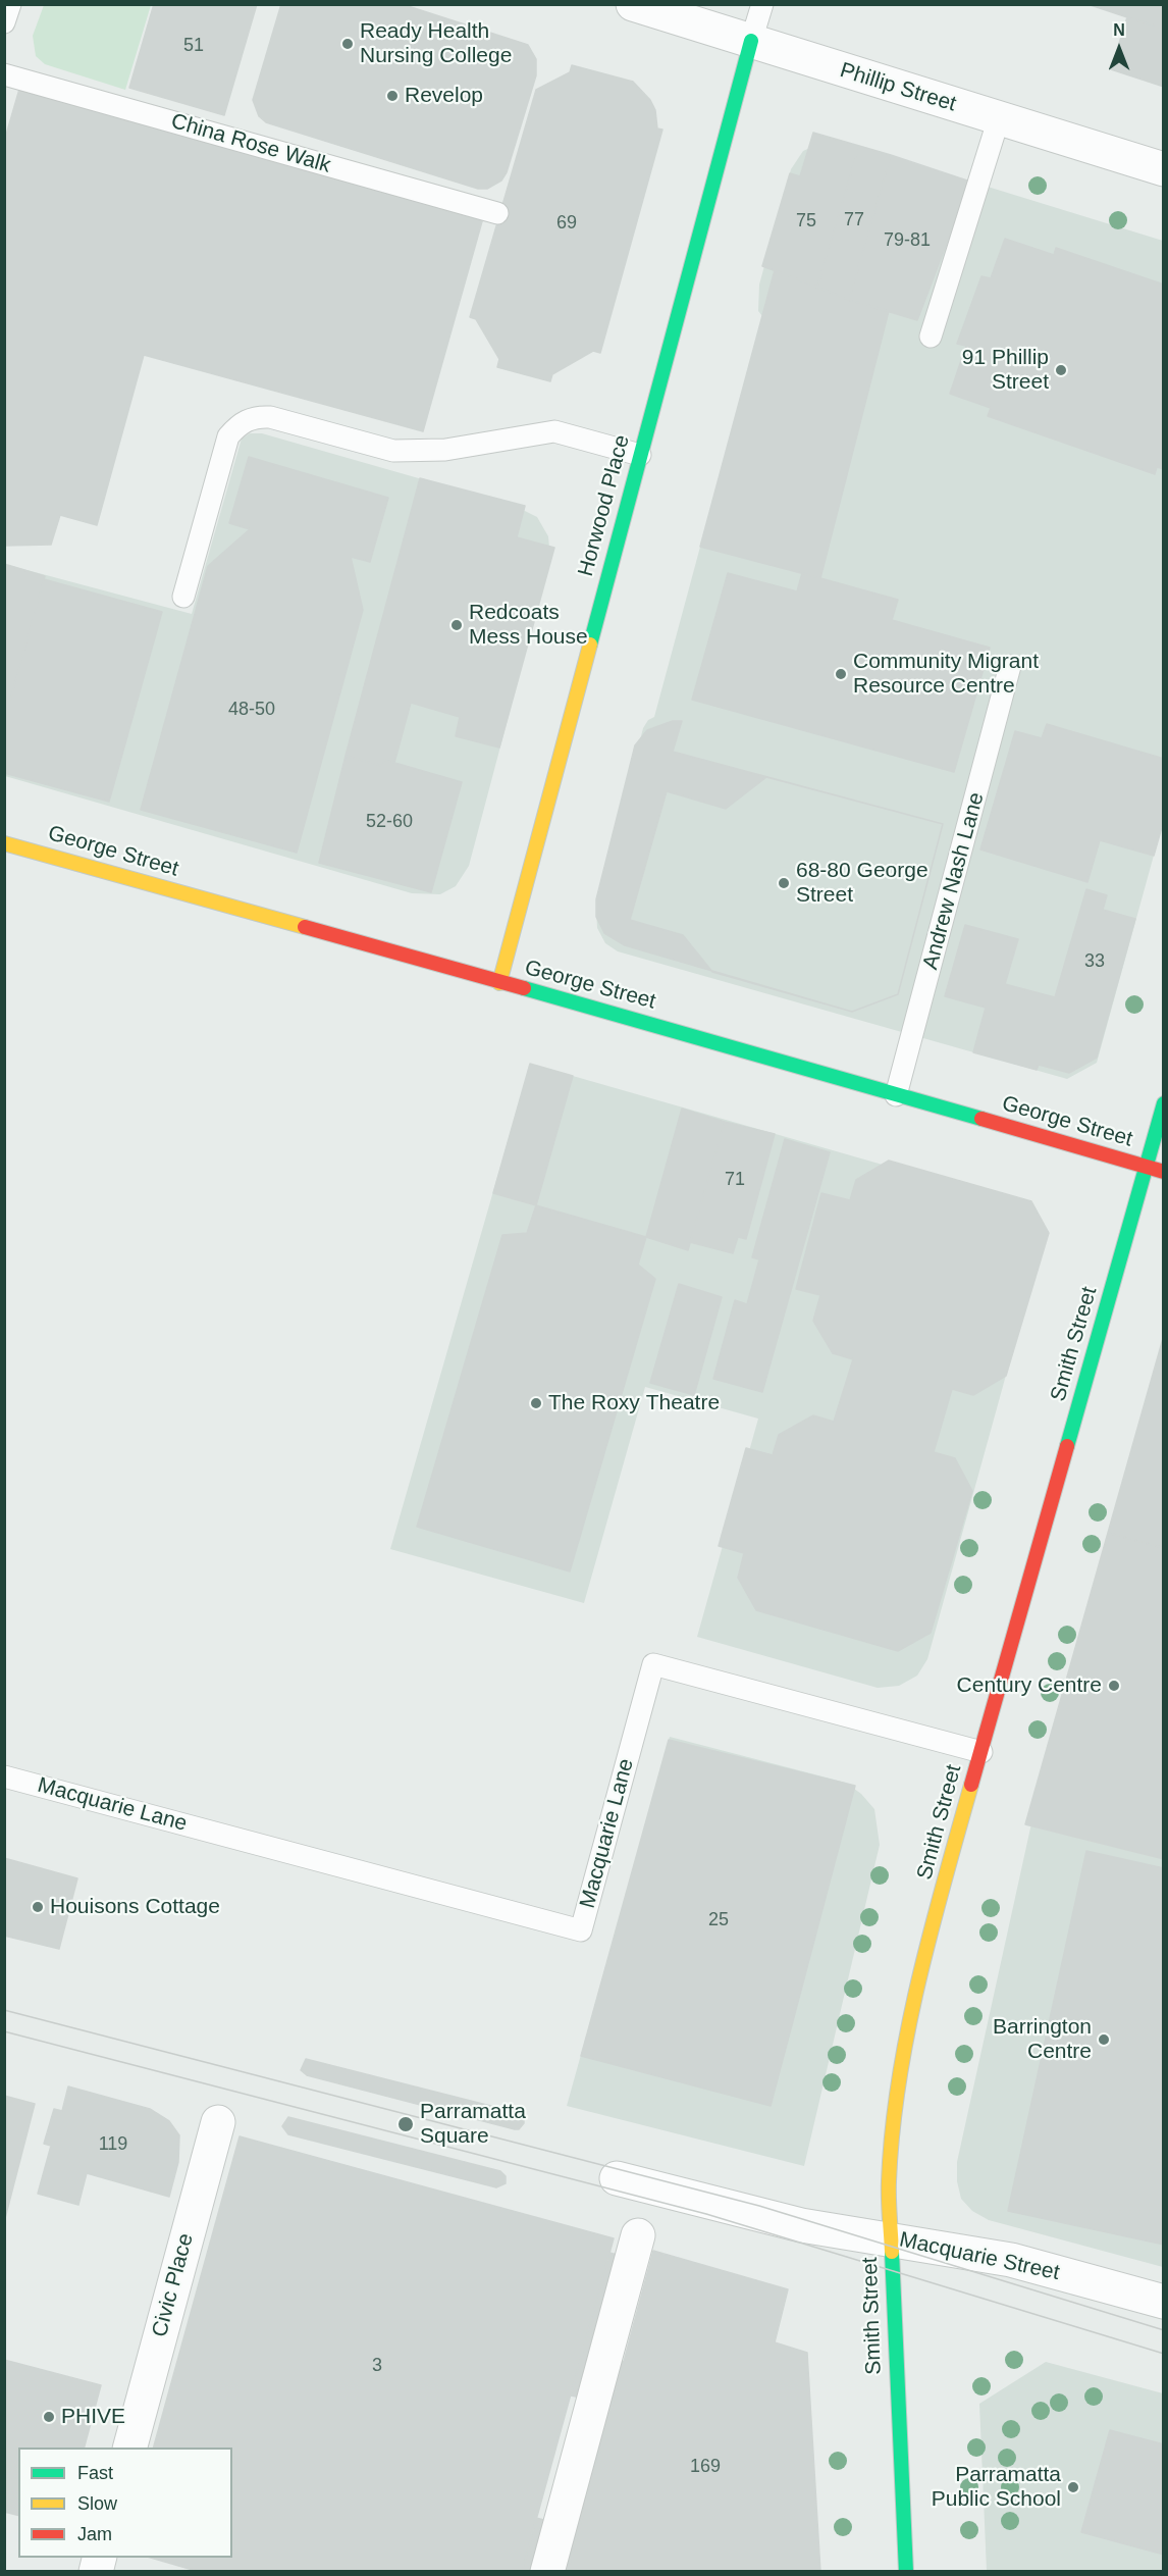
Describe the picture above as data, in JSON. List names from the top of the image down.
{
  "streets": {
    "street": [
      "Phillip Street",
      "Horwood Place",
      "George Street",
      "Smith Street",
      "Macquarie Street",
      "Civic Place"
    ],
    "lane": ["China Rose Walk", "Andrew Nash Lane", "Macquarie Lane"]
  },
  "crossings": [
    ["Phillip Street", "Horwood Place"],
    ["Horwood Place", "George Street"],
    ["George Street", "Andrew Nash Lane"],
    ["George Street", "Smith Street"],
    ["Smith Street", "Macquarie Lane"],
    ["Smith Street", "Macquarie Street"]
  ],
  "places": [
    "Ready Health Nursing College",
    "Revelop",
    "91 Phillip Street",
    "Redcoats Mess House",
    "Community Migrant Resource Centre",
    "68-80 George Street",
    "The Roxy Theatre",
    "Century Centre",
    "Houisons Cottage",
    "Barrington Centre",
    "Parramatta Square",
    "PHIVE",
    "Parramatta Public School"
  ],
  "house_numbers": [
    "51",
    "77",
    "75",
    "69",
    "79-81",
    "48-50",
    "52-60",
    "33",
    "71",
    "25",
    "119",
    "3",
    "169"
  ],
  "legend": ["Fast", "Slow", "Jam"],
  "north": "top"
}
